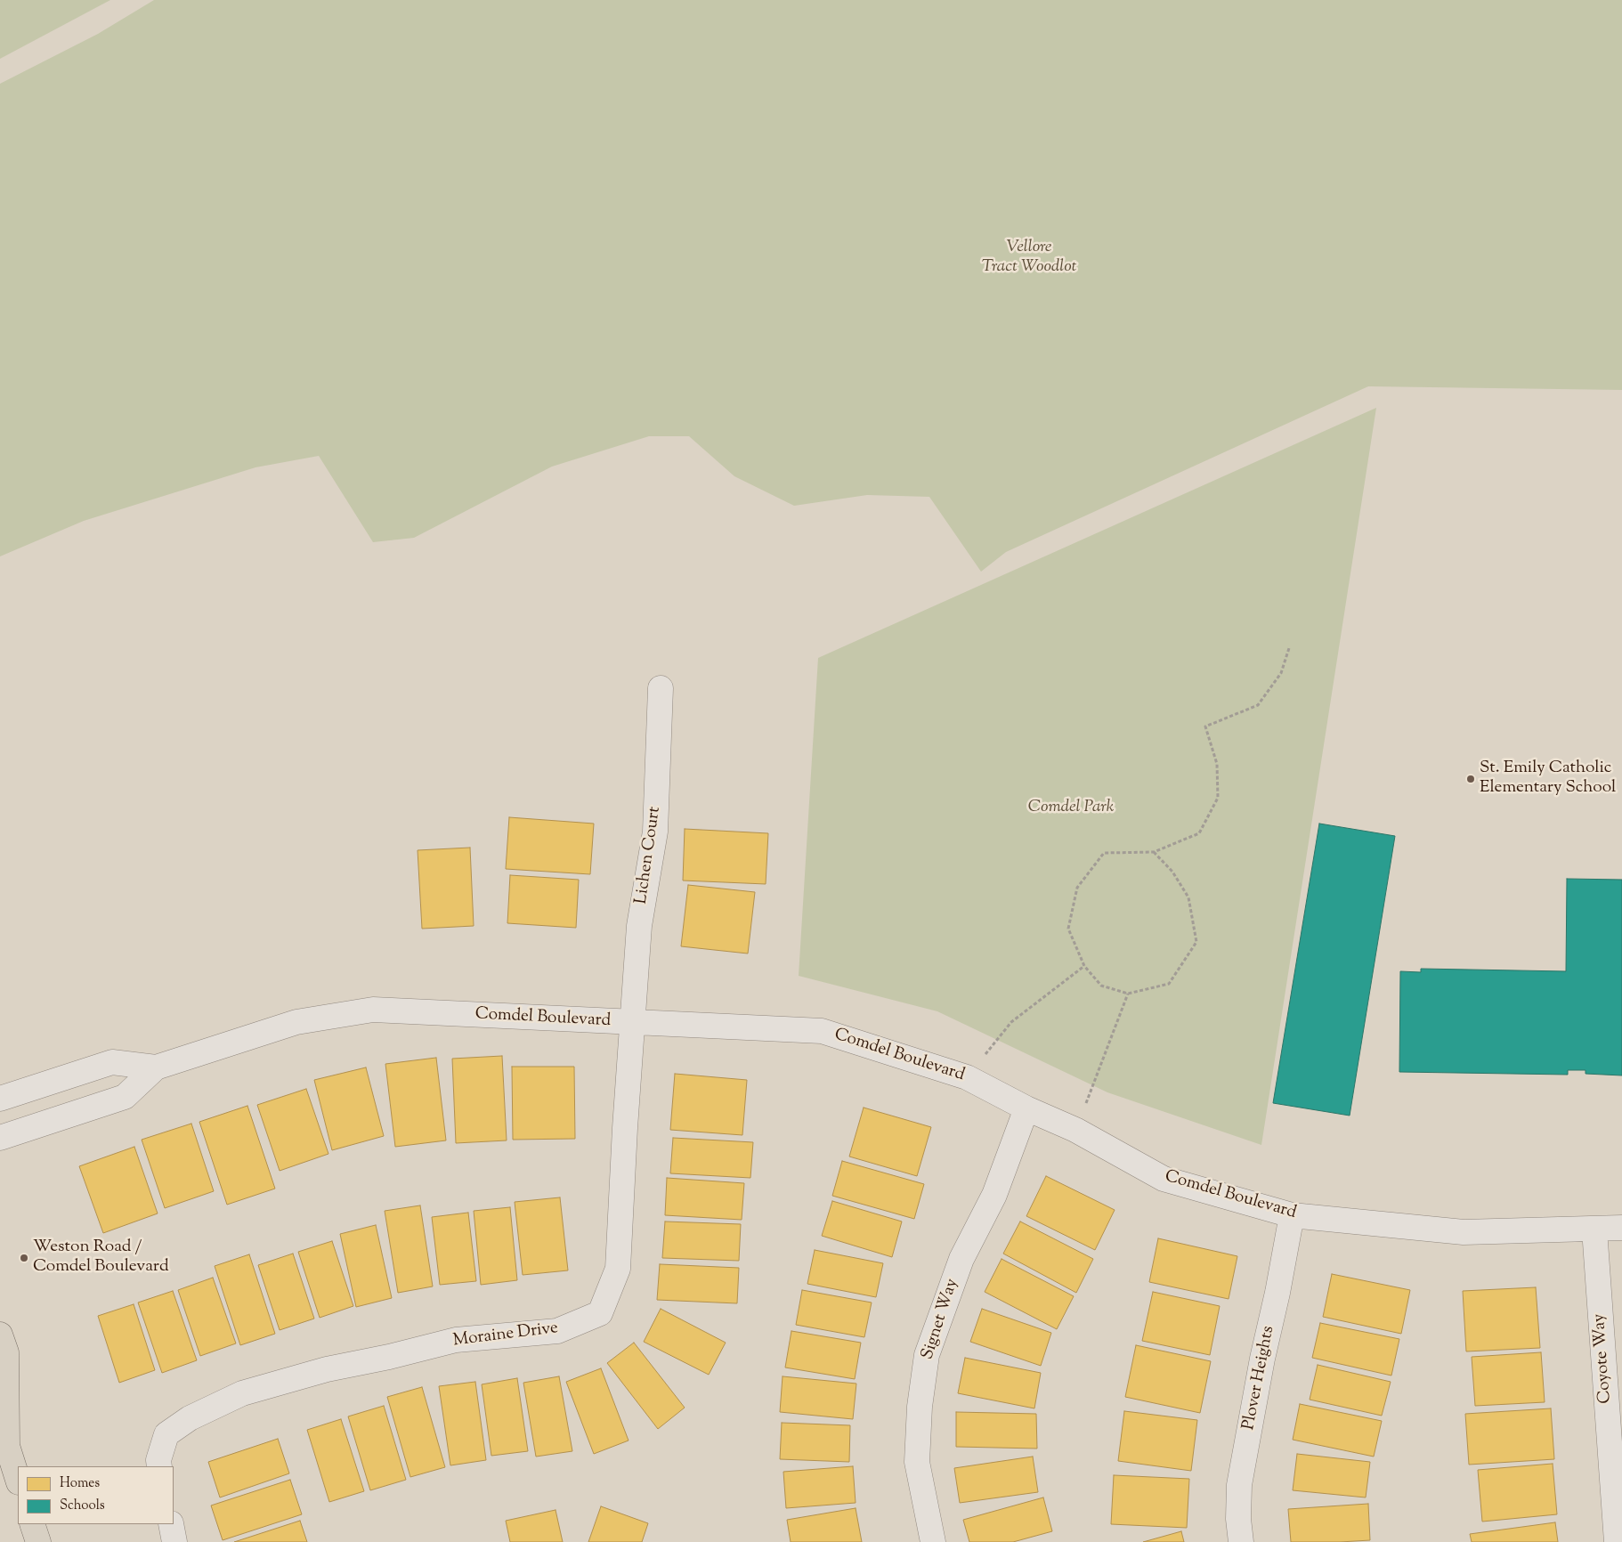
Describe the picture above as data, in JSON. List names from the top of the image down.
{
  "streets": {
    "street": [
      "Lichen Court",
      "Comdel Boulevard",
      "Signet Way",
      "Moraine Drive",
      "Coyote Way",
      "Plover Heights"
    ]
  },
  "crossings": [
    ["Lichen Court", "Comdel Boulevard"],
    ["Lichen Court", "Moraine Drive"],
    ["Comdel Boulevard", "Signet Way"],
    ["Comdel Boulevard", "Moraine Drive"],
    ["Comdel Boulevard", "Coyote Way"],
    ["Comdel Boulevard", "Plover Heights"]
  ],
  "parks": ["Vellore Tract Woodlot", "Comdel Park"],
  "places": ["St. Emily Catholic Elementary School", "Weston Road / Comdel Boulevard"],
  "legend": ["Homes", "Schools"]
}
